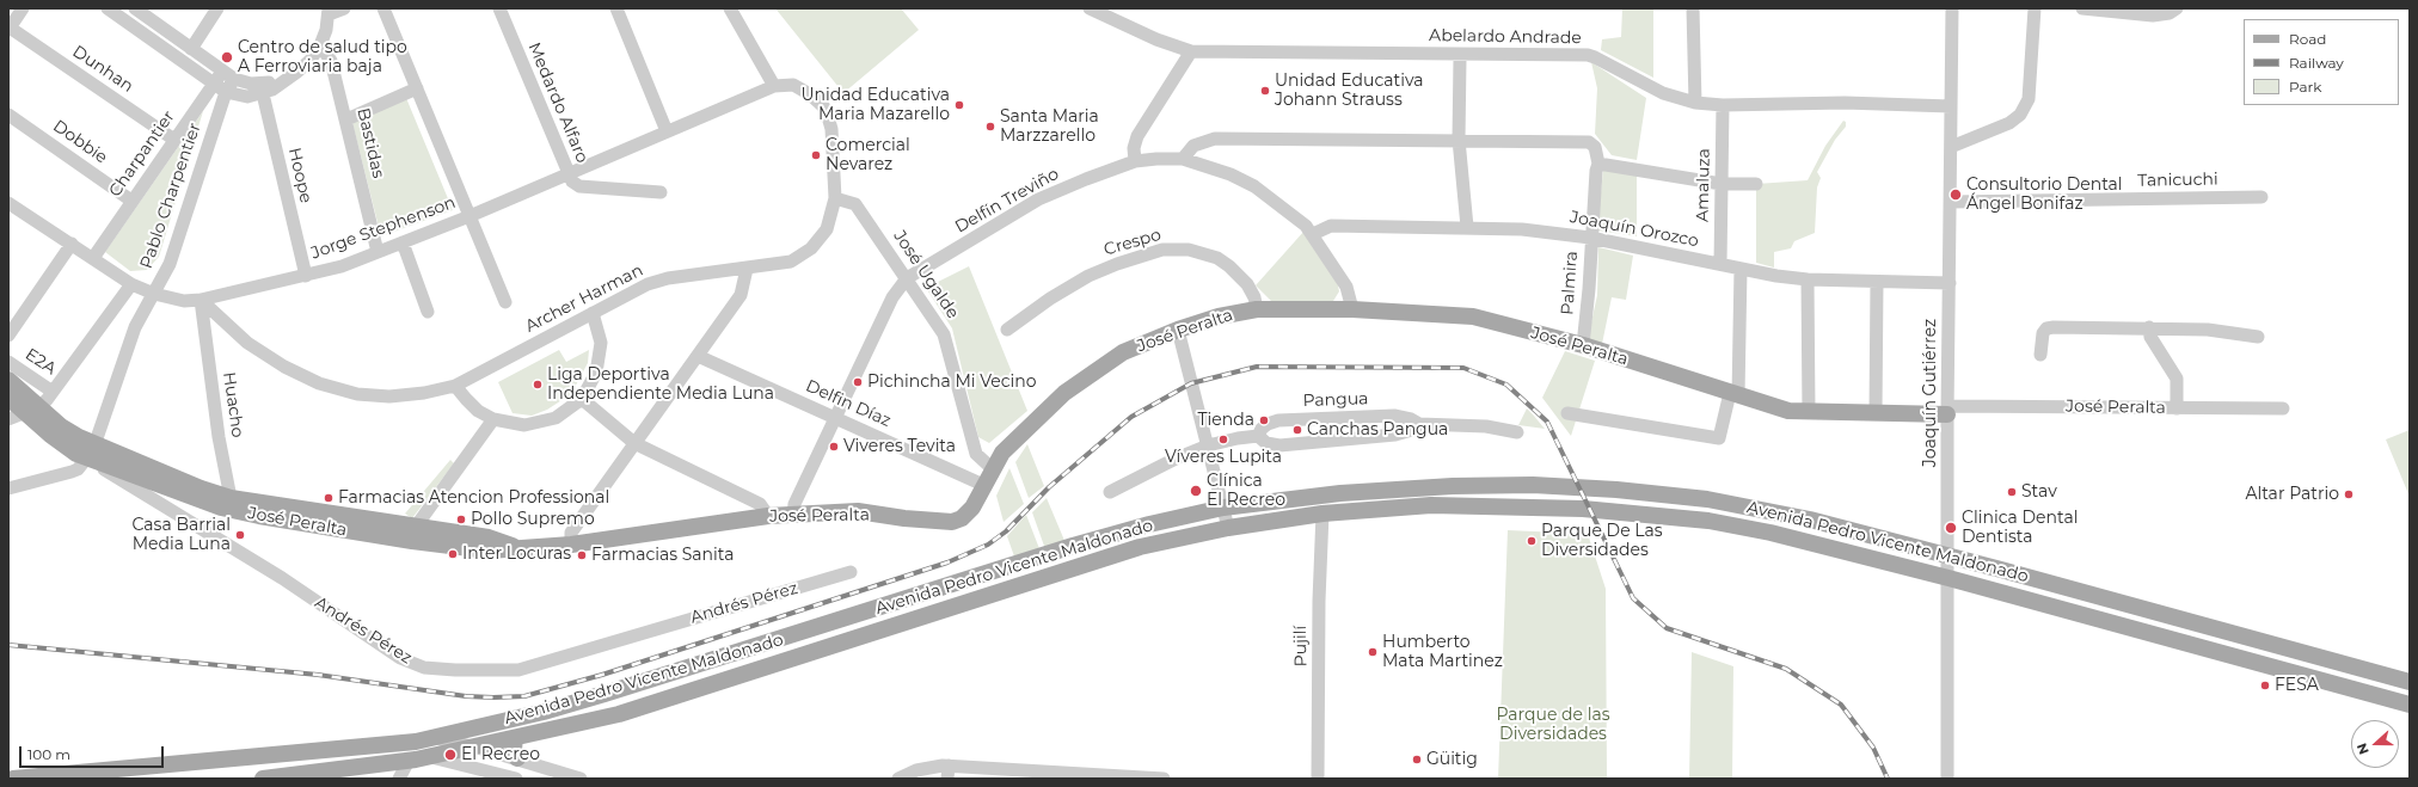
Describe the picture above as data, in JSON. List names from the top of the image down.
{
  "streets": {
    "main road": ["José Peralta", "Avenida Pedro Vicente Maldonado", "Andrés Pérez"],
    "street": [
      "Abelardo Andrade",
      "Dunhan",
      "Medardo Alfaro",
      "Dobbie",
      "Bastidas",
      "Charpantier",
      "Hoope",
      "Tanicuchi",
      "Amaluza",
      "Pablo Charpentier",
      "Delfín Treviño",
      "Jorge Stephenson",
      "Joaquín Orozco",
      "Crespo",
      "José Ugalde",
      "Palmira",
      "Archer Harman",
      "E2A",
      "Joaquín Gutiérrez",
      "Pangua",
      "Delfin Díaz",
      "Huacho",
      "Pujilí"
    ]
  },
  "crossings": [
    ["Abelardo Andrade", "Amaluza"],
    ["Abelardo Andrade", "Joaquín Gutiérrez"],
    ["Dunhan", "Charpantier"],
    ["Medardo Alfaro", "Jorge Stephenson"],
    ["Dobbie", "Charpantier"],
    ["Bastidas", "Jorge Stephenson"],
    ["Charpantier", "Jorge Stephenson"],
    ["Hoope", "Jorge Stephenson"],
    ["Tanicuchi", "Joaquín Gutiérrez"],
    ["Amaluza", "Joaquín Orozco"],
    ["Pablo Charpentier", "Jorge Stephenson"],
    ["Pablo Charpentier", "José Peralta"],
    ["Pablo Charpentier", "E2A"],
    ["Pablo Charpentier", "Andrés Pérez"],
    ["Delfín Treviño", "Joaquín Orozco"],
    ["Delfín Treviño", "José Ugalde"],
    ["Delfín Treviño", "José Peralta"],
    ["Delfín Treviño", "Delfin Díaz"],
    ["Jorge Stephenson", "Archer Harman"],
    ["Jorge Stephenson", "Huacho"],
    ["Joaquín Orozco", "Palmira"],
    ["Joaquín Orozco", "Joaquín Gutiérrez"],
    ["Crespo", "José Peralta"],
    ["José Ugalde", "Archer Harman"],
    ["José Ugalde", "José Peralta"],
    ["Palmira", "José Peralta"],
    ["Archer Harman", "Huacho"],
    ["José Peralta", "Joaquín Gutiérrez"],
    ["José Peralta", "Delfin Díaz"],
    ["José Peralta", "Huacho"],
    ["José Peralta", "Andrés Pérez"],
    ["Joaquín Gutiérrez", "Avenida Pedro Vicente Maldonado"],
    ["Avenida Pedro Vicente Maldonado", "Pujilí"]
  ],
  "parks": ["Parque de las Diversidades"],
  "places": [
    "Centro de salud tipo A Ferroviaria baja",
    "Unidad Educativa Johann Strauss",
    "Unidad Educativa Maria Mazarello",
    "Santa Maria Marzzarello",
    "Comercial Nevarez",
    "Consultorio Dental Ángel Bonifaz",
    "Pichincha Mi Vecino",
    "Liga Deportiva Independiente Media Luna",
    "Tienda",
    "Canchas Pangua",
    "Víveres Lupita",
    "Viveres Tevita",
    "Clínica El Recreo",
    "Stav",
    "Altar Patrio",
    "Farmacias Atencion Professional",
    "Pollo Supremo",
    "Clinica Dental Dentista",
    "Casa Barrial Media Luna",
    "Parque De Las Diversidades",
    "Inter Locuras",
    "Farmacias Sanita",
    "Humberto Mata Martinez",
    "FESA",
    "El Recreo",
    "Güitig"
  ],
  "legend": ["Road", "Railway", "Park"],
  "scale_bar": "100 m",
  "north": "left"
}
